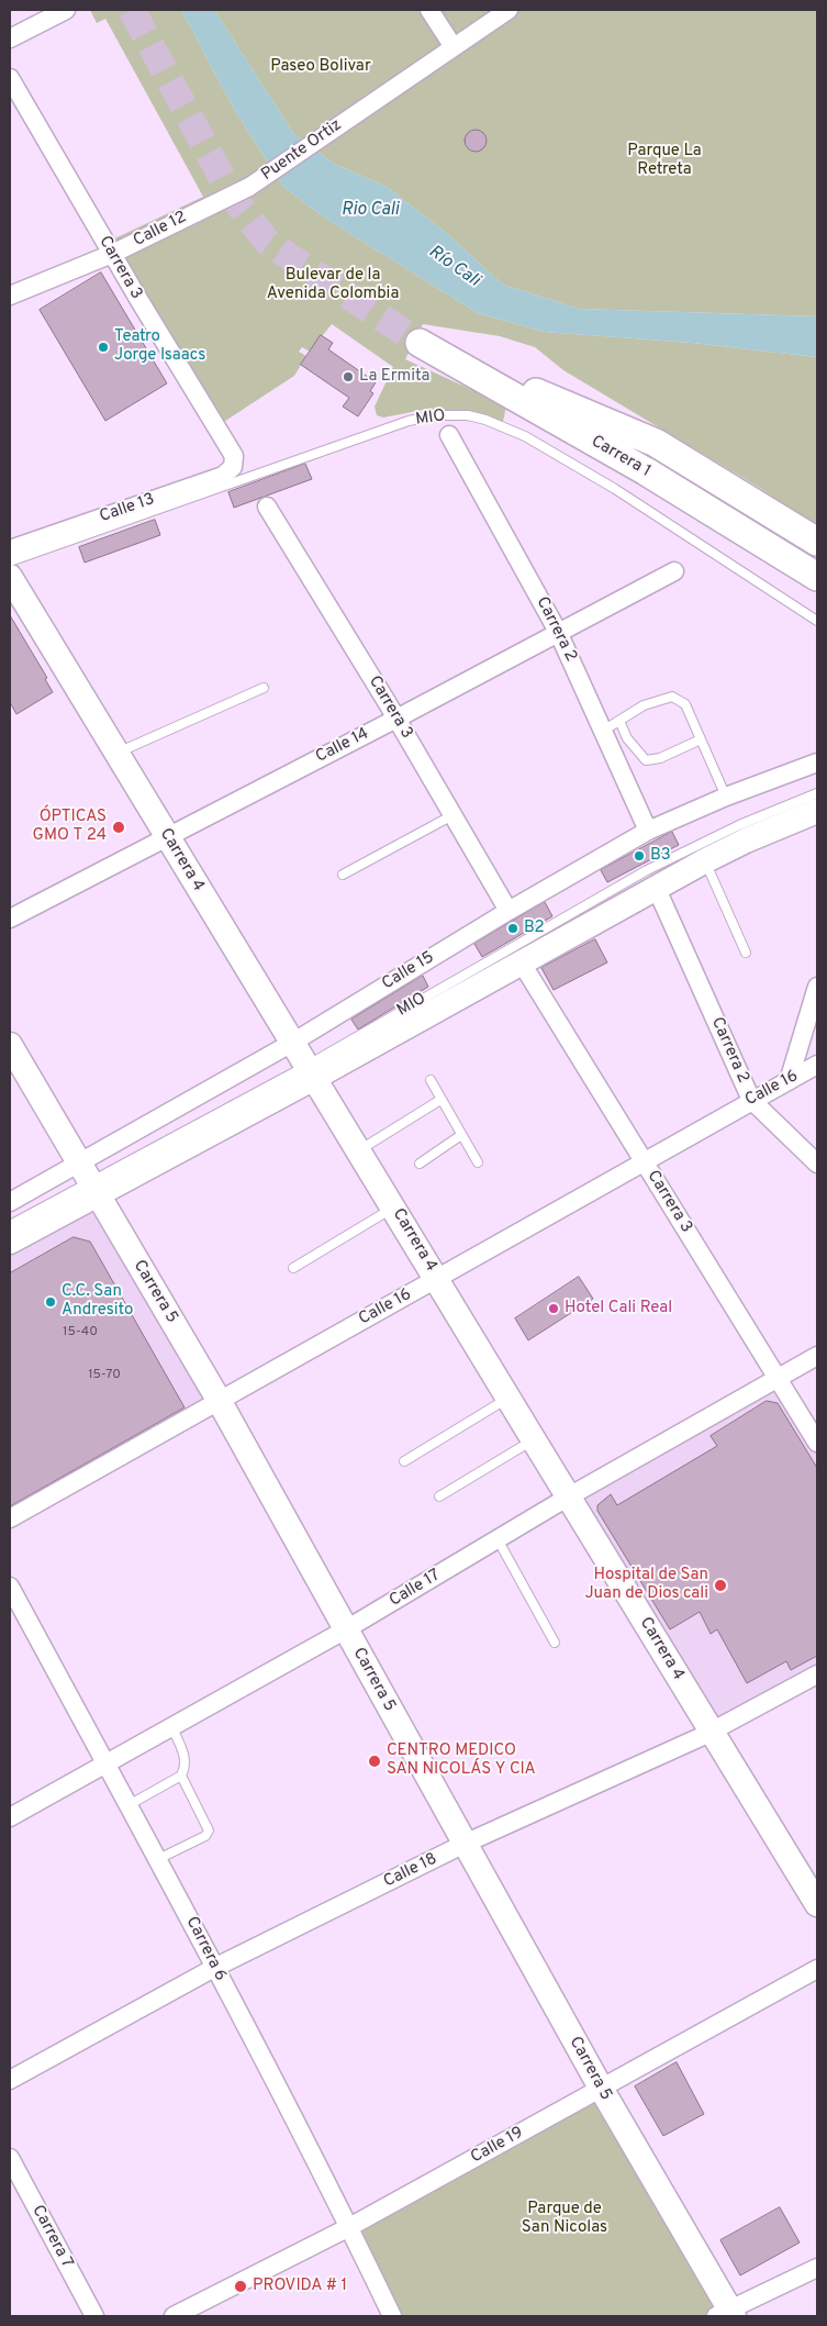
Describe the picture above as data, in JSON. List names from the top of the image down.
{
  "streets": {
    "main road": ["Carrera 1"],
    "street": [
      "Puente Ortiz",
      "Calle 12",
      "Carrera 3",
      "Calle 13",
      "Carrera 2",
      "Calle 14",
      "Carrera 4",
      "Calle 15",
      "Calle 16",
      "Carrera 5",
      "Calle 17",
      "Calle 18",
      "Carrera 6",
      "Calle 19",
      "Carrera 7"
    ],
    "lane": ["MIO"]
  },
  "crossings": [
    ["Puente Ortiz", "Calle 12"],
    ["Calle 12", "Carrera 3"],
    ["Carrera 3", "Calle 13"],
    ["Carrera 3", "Calle 14"],
    ["Carrera 3", "Calle 15"],
    ["Carrera 3", "Calle 16"],
    ["Carrera 3", "Calle 17"],
    ["MIO", "Carrera 4"],
    ["MIO", "Calle 15"],
    ["Carrera 2", "Calle 14"],
    ["Carrera 2", "Calle 15"],
    ["Carrera 2", "Calle 16"],
    ["Calle 14", "Carrera 4"],
    ["Carrera 4", "Calle 15"],
    ["Carrera 4", "Calle 16"],
    ["Carrera 4", "Calle 17"],
    ["Carrera 4", "Calle 18"],
    ["Calle 15", "Carrera 5"],
    ["Calle 16", "Carrera 5"],
    ["Carrera 5", "Calle 17"],
    ["Carrera 5", "Calle 18"],
    ["Carrera 5", "Calle 19"],
    ["Calle 17", "Carrera 6"],
    ["Calle 18", "Carrera 6"],
    ["Carrera 6", "Calle 19"]
  ],
  "water": ["Rio Cali", "Río Cali"],
  "parks": [
    "Paseo Bolivar",
    "Parque La Retreta",
    "Bulevar de la Avenida Colombia",
    "Parque de San Nicolas"
  ],
  "places": [
    "Teatro Jorge Isaacs",
    "La Ermita",
    "ÓPTICAS GMO T 24",
    "B3",
    "B2",
    "C.C. San Andresito",
    "Hotel Cali Real",
    "Hospital de San Juan de Dios cali",
    "CENTRO MEDICO SAN NICOLÁS Y CIA",
    "PROVIDA # 1"
  ],
  "house_numbers": ["15-40", "15-70"]
}
